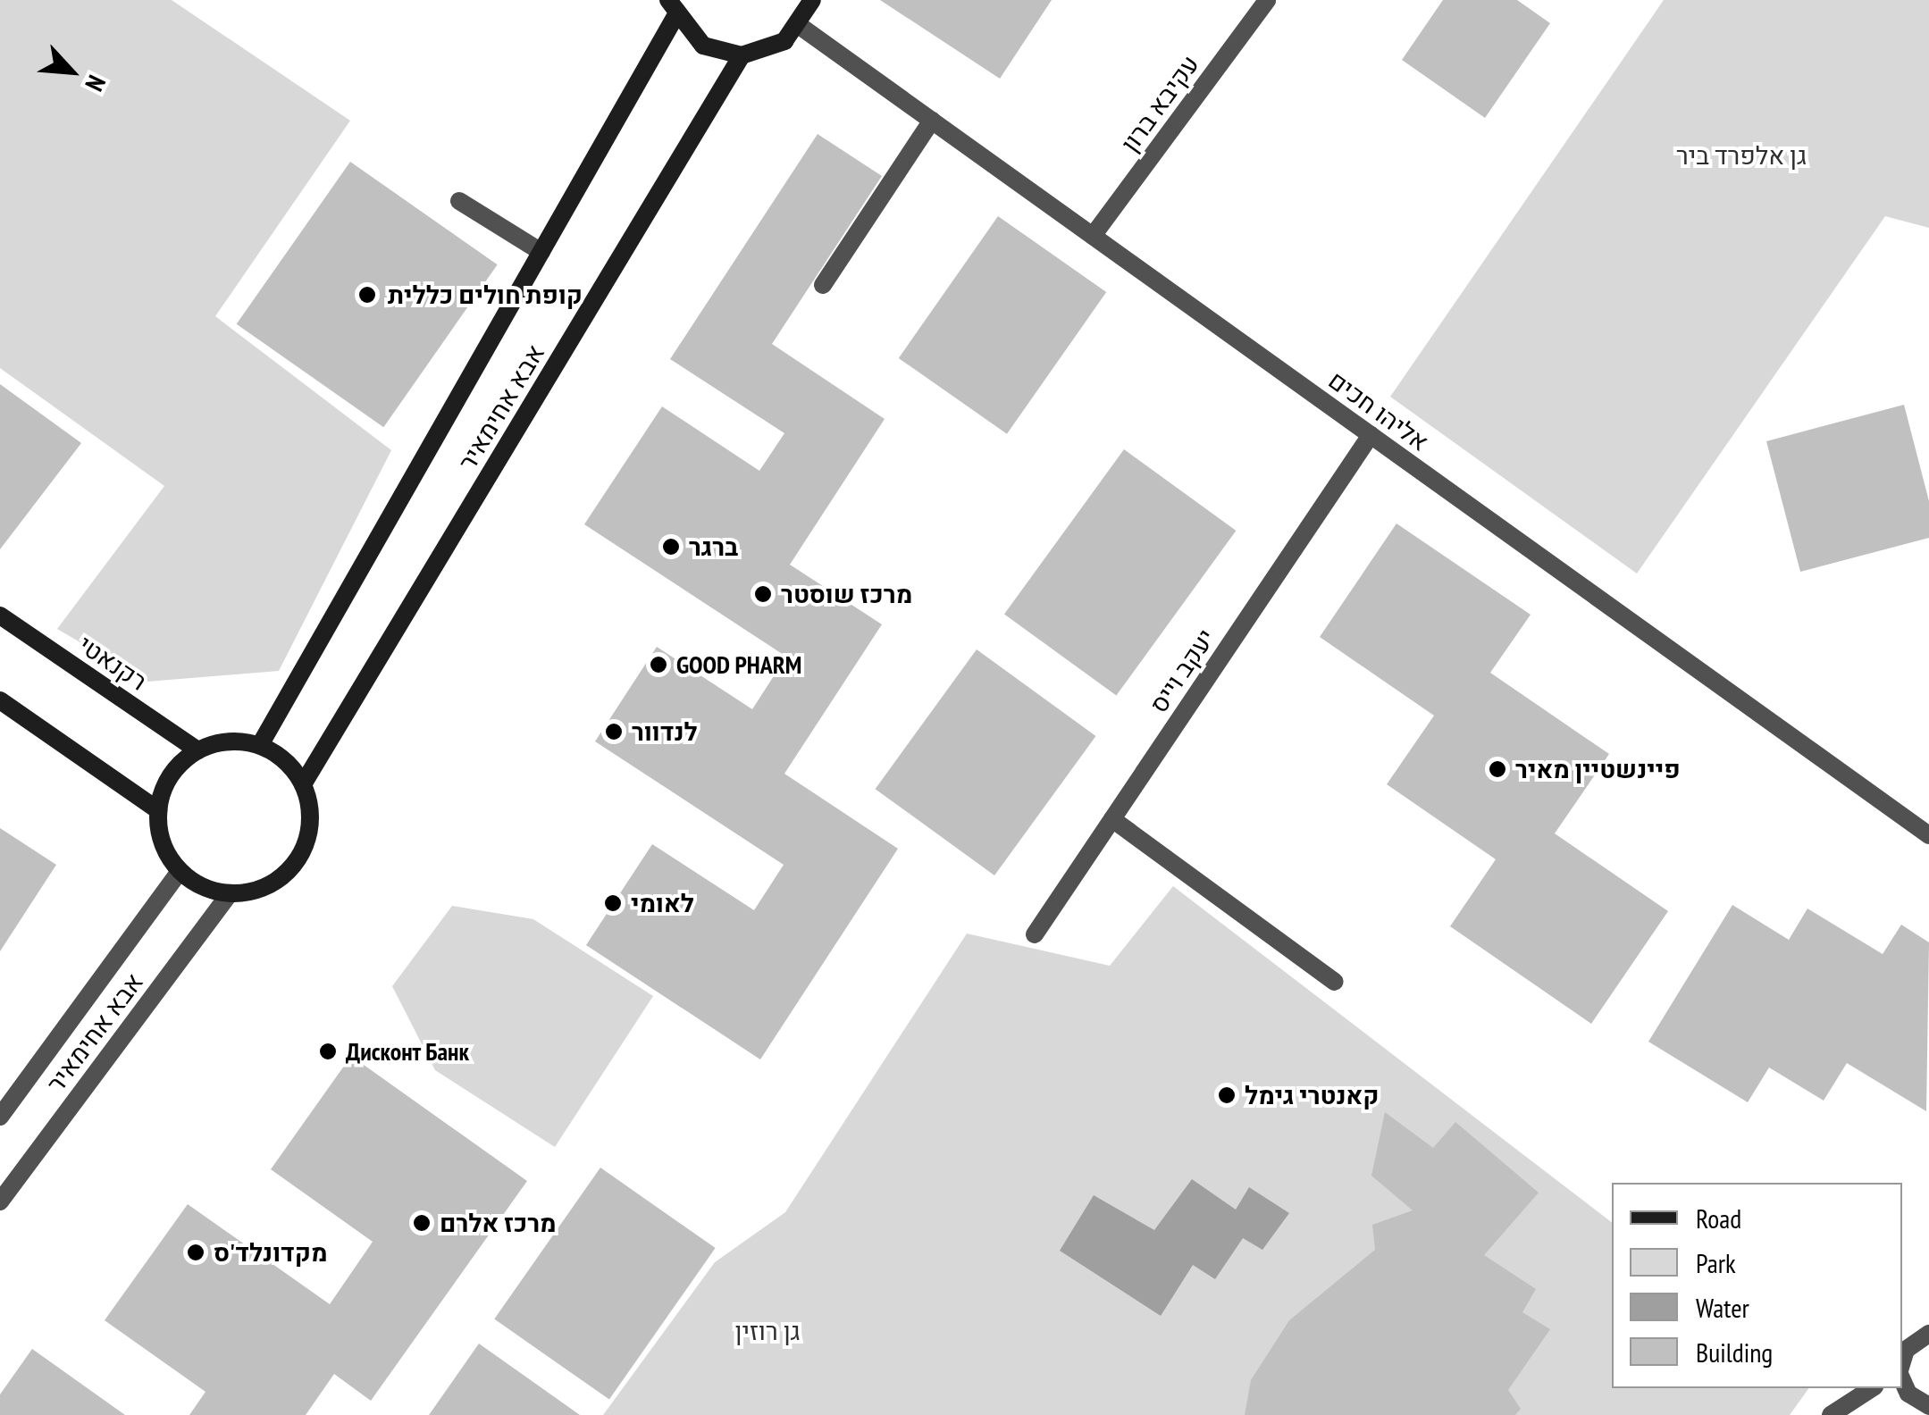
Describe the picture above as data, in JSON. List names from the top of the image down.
{
  "streets": {
    "street": [
      "עקיבא ברון",
      "אבא אחימאיר",
      "אליהו חכים",
      "רקנאטי",
      "יעקב וייס"
    ]
  },
  "crossings": [
    ["עקיבא ברון", "אליהו חכים"],
    ["אבא אחימאיר", "רקנאטי"],
    ["אליהו חכים", "יעקב וייס"]
  ],
  "parks": ["גן אלפרד ביר", "גן רוזין"],
  "places": [
    "קופת חולים כללית",
    "ברגר",
    "מרכז שוסטר",
    "GOOD PHARM",
    "לנדוור",
    "פיינשטיין מאיר",
    "לאומי",
    "Дисконт Банк",
    "קאנטרי גימל",
    "מרכז אלרם",
    "מקדונלד'ס"
  ],
  "legend": [
    "Road",
    "Park",
    "Water",
    "Building"
  ],
  "north": "bottom right"
}
